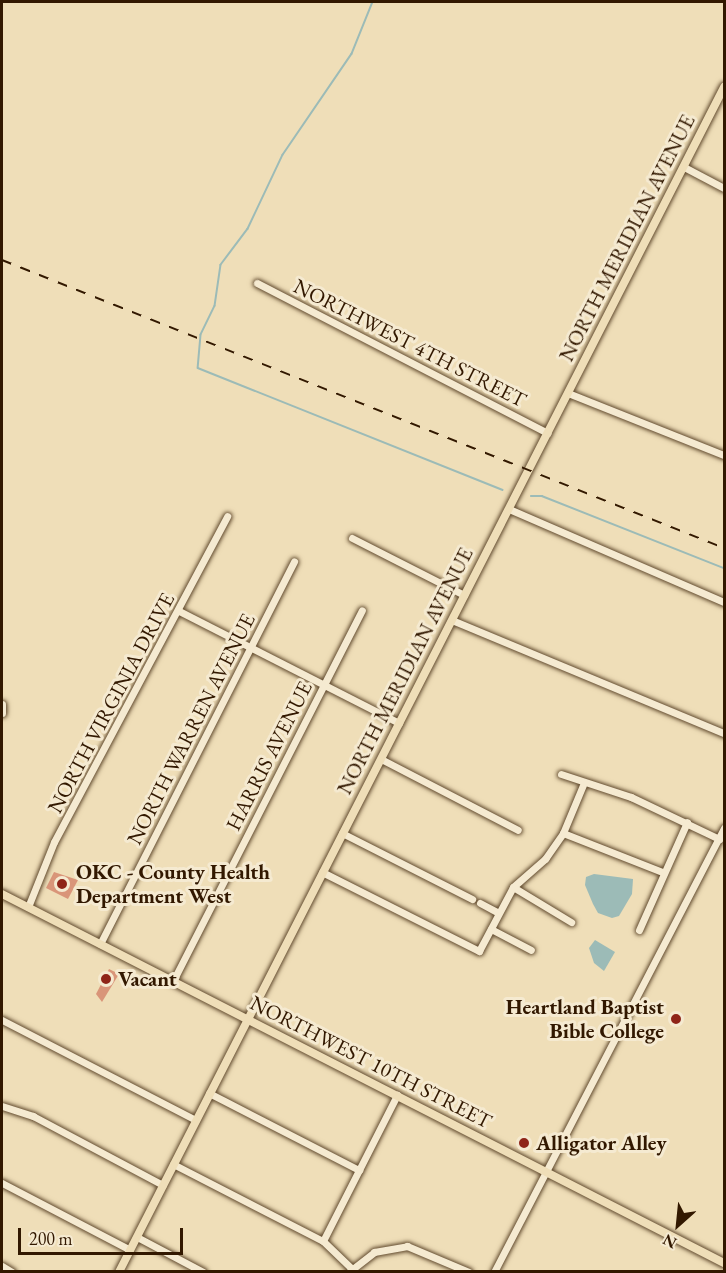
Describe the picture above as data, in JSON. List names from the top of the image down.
{
  "streets": {
    "main road": ["NORTH MERIDIAN AVENUE", "NORTHWEST 10TH STREET"],
    "street": [
      "NORTHWEST 4TH STREET",
      "NORTH VIRGINIA DRIVE",
      "NORTH WARREN AVENUE",
      "HARRIS AVENUE"
    ]
  },
  "crossings": [
    ["NORTH MERIDIAN AVENUE", "NORTHWEST 4TH STREET"],
    ["NORTH MERIDIAN AVENUE", "NORTHWEST 10TH STREET"],
    ["NORTH VIRGINIA DRIVE", "NORTHWEST 10TH STREET"],
    ["NORTH WARREN AVENUE", "NORTHWEST 10TH STREET"],
    ["HARRIS AVENUE", "NORTHWEST 10TH STREET"]
  ],
  "places": [
    "OKC - County Health Department West",
    "Vacant",
    "Heartland Baptist Bible College",
    "Alligator Alley"
  ],
  "scale_bar": "200 m",
  "north": "bottom left"
}
